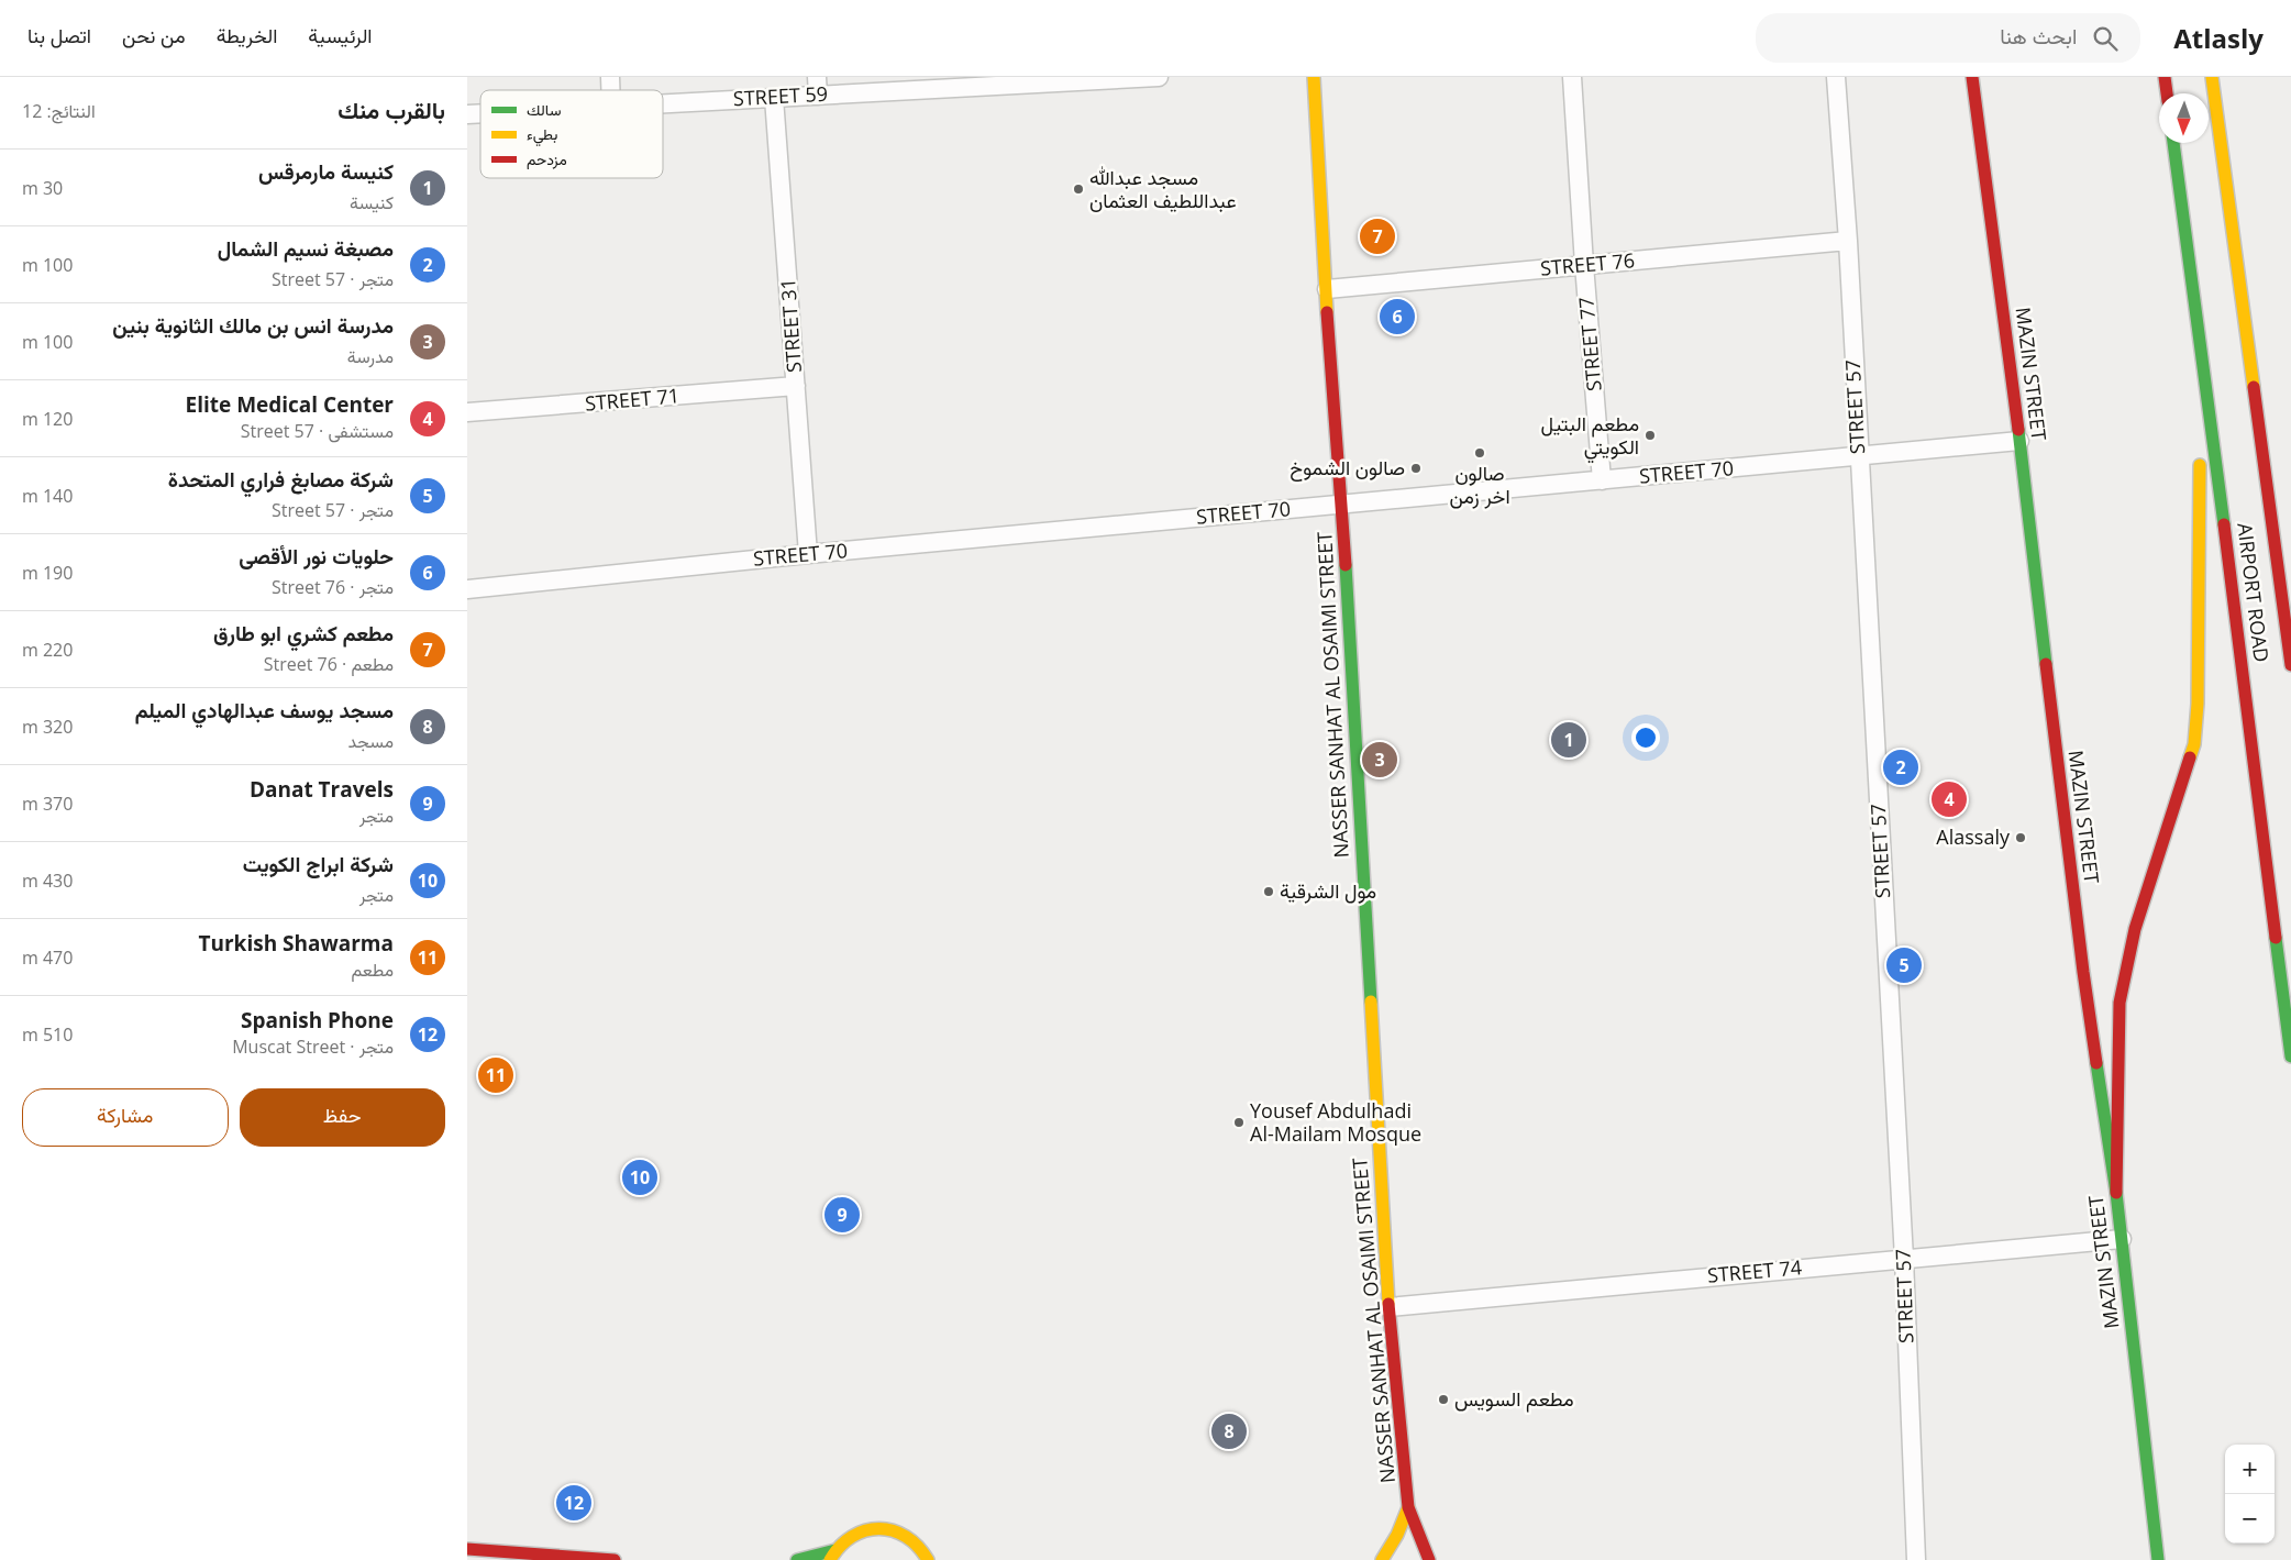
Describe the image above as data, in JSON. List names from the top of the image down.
{
  "streets": {
    "main road": ["MAZIN STREET", "AIRPORT ROAD", "NASSER SANHAT AL OSAIMI STREET"],
    "street": [
      "STREET 59",
      "STREET 76",
      "STREET 31",
      "STREET 77",
      "STREET 71",
      "STREET 57",
      "STREET 70",
      "STREET 74"
    ]
  },
  "crossings": [
    ["STREET 59", "STREET 31"],
    ["STREET 76", "STREET 77"],
    ["STREET 76", "STREET 57"],
    ["STREET 76", "NASSER SANHAT AL OSAIMI STREET"],
    ["STREET 31", "STREET 71"],
    ["STREET 31", "STREET 70"],
    ["STREET 77", "STREET 70"],
    ["MAZIN STREET", "STREET 70"],
    ["MAZIN STREET", "STREET 74"],
    ["STREET 57", "STREET 70"],
    ["STREET 57", "STREET 74"],
    ["STREET 70", "NASSER SANHAT AL OSAIMI STREET"],
    ["NASSER SANHAT AL OSAIMI STREET", "STREET 74"]
  ],
  "places": [
    "مسجد عبدالله عبداللطيف العثمان",
    "مطعم البتيل الكويتي",
    "صالون اخر زمن",
    "صالون الشموخ",
    "Alassaly",
    "مول الشرقية",
    "Yousef Abdulhadi Al-Mailam Mosque",
    "مطعم السويس"
  ],
  "legend": ["سالك", "بطيء", "مزدحم"],
  "north": "bottom",
  "page": {
    "header": "Atlasly",
    "search": "ابحث هنا",
    "nav": [
      "الرئيسية",
      "الخريطة",
      "من نحن",
      "اتصل بنا"
    ],
    "heading": ["بالقرب منك", "النتائج: 12"],
    "list": [
      {
        "mark": "1",
        "name": "كنيسة مارمرقس",
        "note": "كنيسة",
        "value": "30 m"
      },
      {
        "mark": "2",
        "name": "مصبغة نسيم الشمال",
        "note": "متجر · Street 57",
        "value": "100 m"
      },
      {
        "mark": "3",
        "name": "مدرسة انس بن مالك الثانوية بنين",
        "note": "مدرسة",
        "value": "100 m"
      },
      {
        "mark": "4",
        "name": "Elite Medical Center",
        "note": "مستشفى · Street 57",
        "value": "120 m"
      },
      {
        "mark": "5",
        "name": "شركة مصابغ فراري المتحدة",
        "note": "متجر · Street 57",
        "value": "140 m"
      },
      {
        "mark": "6",
        "name": "حلويات نور الأقصى",
        "note": "متجر · Street 76",
        "value": "190 m"
      },
      {
        "mark": "7",
        "name": "مطعم كشري ابو طارق",
        "note": "مطعم · Street 76",
        "value": "220 m"
      },
      {
        "mark": "8",
        "name": "مسجد يوسف عبدالهادي الميلم",
        "note": "مسجد",
        "value": "320 m"
      },
      {
        "mark": "9",
        "name": "Danat Travels",
        "note": "متجر",
        "value": "370 m"
      },
      {
        "mark": "10",
        "name": "شركة ابراج الكويت",
        "note": "متجر",
        "value": "430 m"
      },
      {
        "mark": "11",
        "name": "Turkish Shawarma",
        "note": "مطعم",
        "value": "470 m"
      },
      {
        "mark": "12",
        "name": "Spanish Phone",
        "note": "متجر · Muscat Street",
        "value": "510 m"
      }
    ],
    "pins": [
      "7",
      "6",
      "1",
      "3",
      "2",
      "4",
      "5",
      "11",
      "10",
      "9",
      "8",
      "12"
    ],
    "buttons": ["حفظ", "مشاركة"],
    "map_buttons": ["+", "−"]
  }
}
